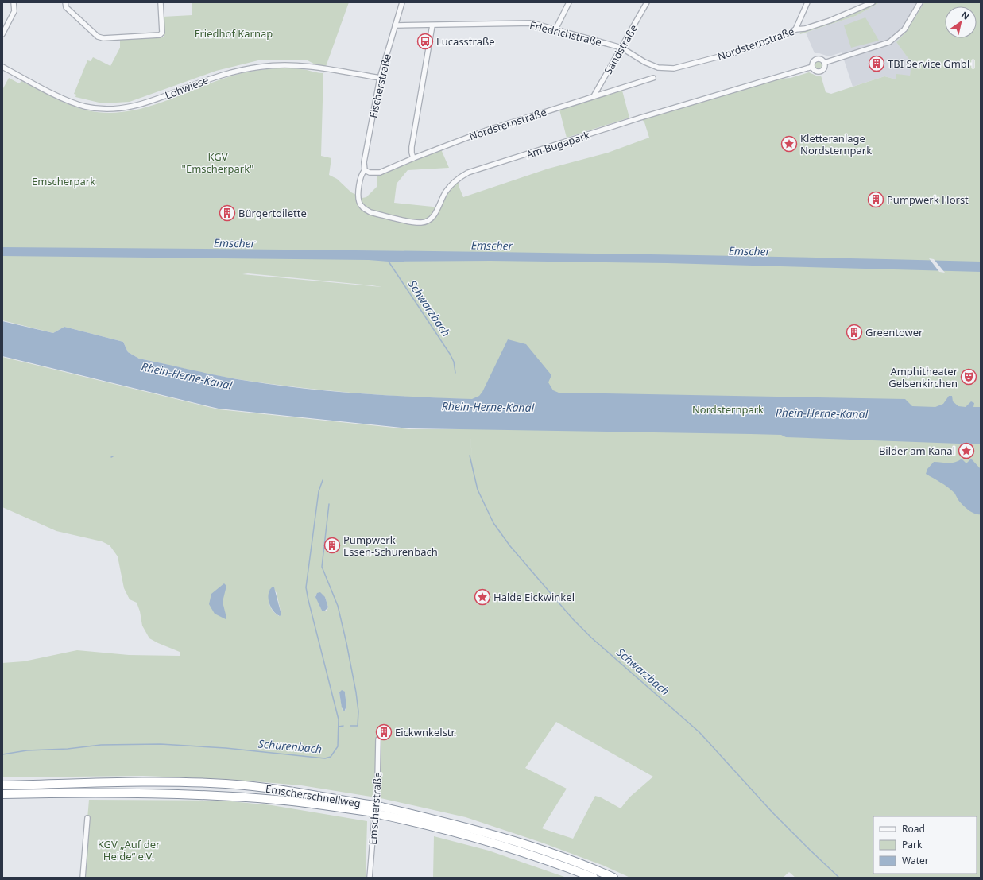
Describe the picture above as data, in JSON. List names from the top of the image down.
{
  "streets": {
    "highway": ["Emscherschnellweg"],
    "street": [
      "Friedrichstraße",
      "Nordsternstraße",
      "Sandstraße",
      "Fischerstraße",
      "Lohwiese",
      "Am Bugapark",
      "Emscherstraße"
    ]
  },
  "crossings": [
    ["Friedrichstraße", "Nordsternstraße"],
    ["Friedrichstraße", "Sandstraße"],
    ["Friedrichstraße", "Fischerstraße"],
    ["Nordsternstraße", "Sandstraße"],
    ["Nordsternstraße", "Fischerstraße"],
    ["Nordsternstraße", "Am Bugapark"],
    ["Fischerstraße", "Lohwiese"],
    ["Fischerstraße", "Am Bugapark"]
  ],
  "water": [
    "Emscher",
    "Schwarzbach",
    "Rhein-Herne-Kanal",
    "Schurenbach"
  ],
  "parks": [
    "Friedhof Karnap",
    "KGV \"Emscherpark\"",
    "Emscherpark",
    "Nordsternpark",
    "KGV „Auf der Heide“ e.V."
  ],
  "places": {
    "bus stop": ["Lucasstraße"],
    "building": [
      "TBI Service GmbH",
      "Pumpwerk Horst",
      "Bürgertoilette",
      "Greentower",
      "Pumpwerk Essen-Schurenbach",
      "Eickwnkelstr."
    ],
    "place": ["Kletteranlage Nordsternpark", "Bilder am Kanal", "Halde Eickwinkel"],
    "theatre": ["Amphitheater Gelsenkirchen"]
  },
  "legend": ["Road", "Park", "Water"],
  "north": "top right"
}
